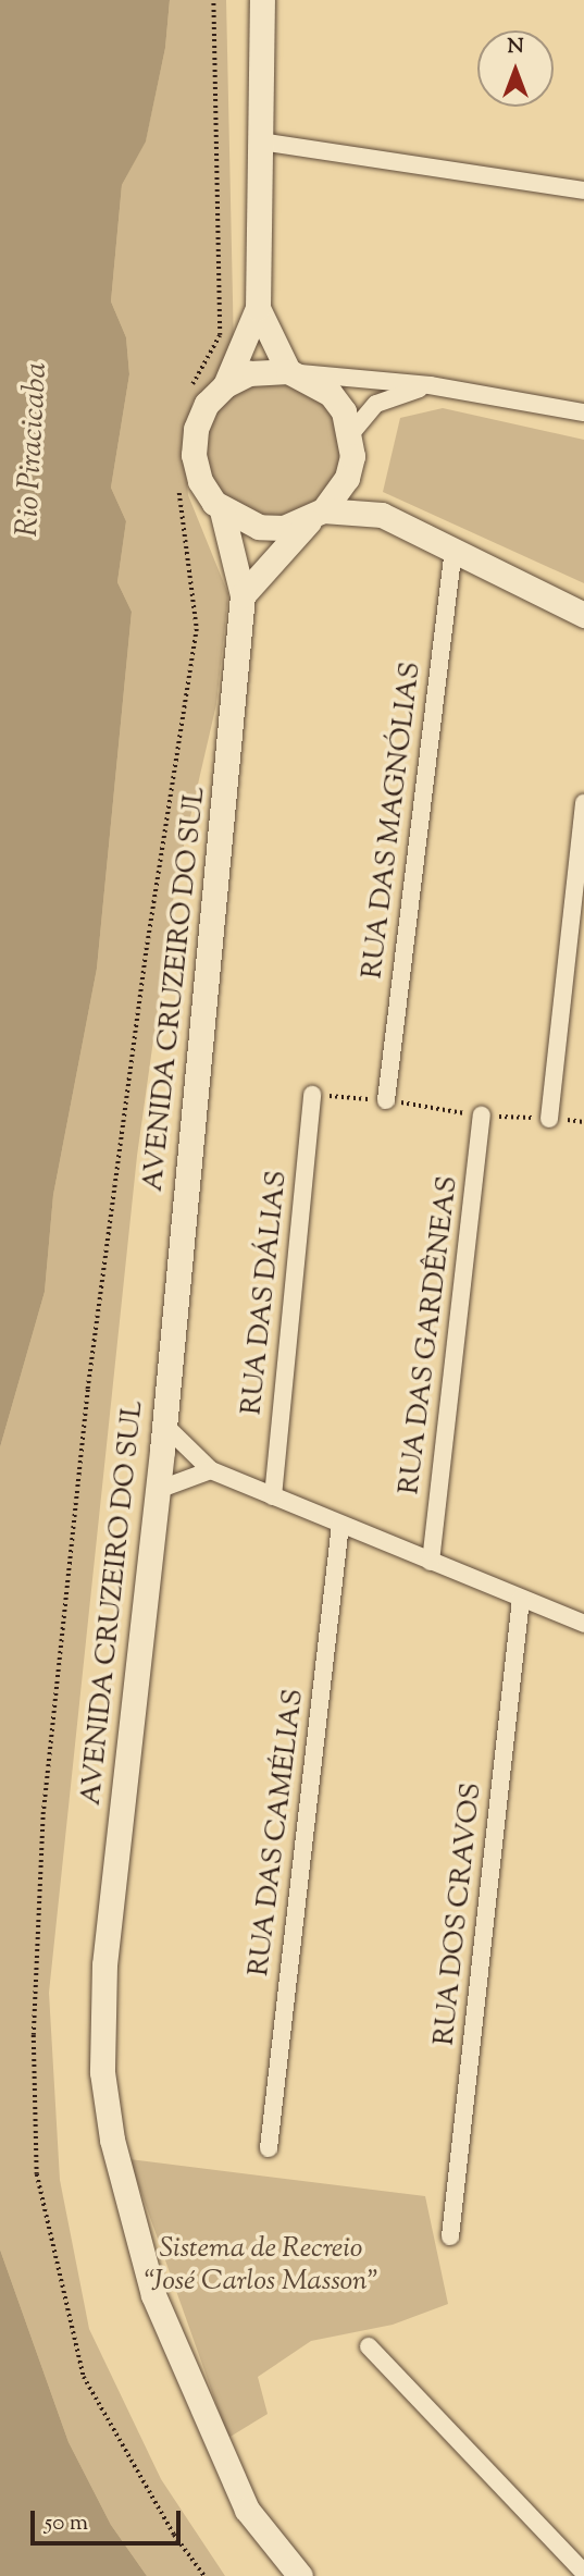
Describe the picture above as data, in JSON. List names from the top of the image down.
{
  "streets": {
    "street": [
      "RUA DAS MAGNÓLIAS",
      "AVENIDA CRUZEIRO DO SUL",
      "RUA DAS DÁLIAS",
      "RUA DAS GARDÊNEAS",
      "RUA DAS CAMÉLIAS",
      "RUA DOS CRAVOS"
    ]
  },
  "water": ["Rio Piracicaba"],
  "parks": ["Sistema de Recreio “José Carlos Masson”"],
  "scale_bar": "50 m",
  "north": "top"
}
